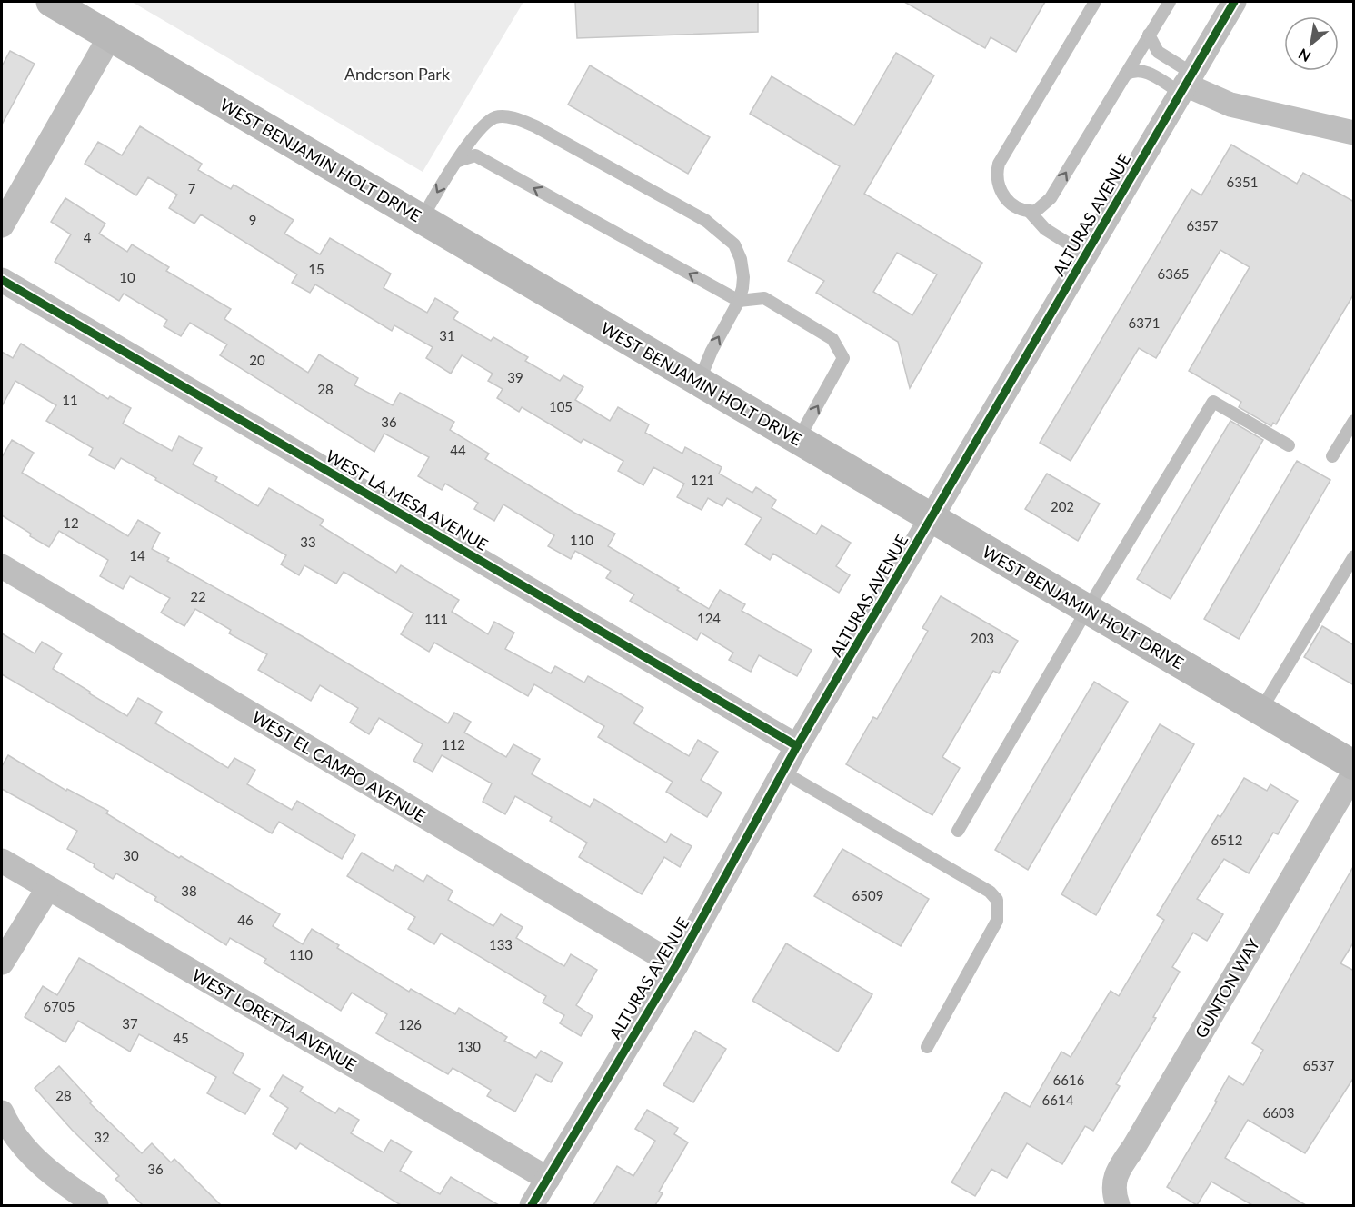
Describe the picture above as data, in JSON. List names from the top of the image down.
{
  "streets": {
    "main road": ["WEST BENJAMIN HOLT DRIVE"],
    "street": [
      "ALTURAS AVENUE",
      "WEST LA MESA AVENUE",
      "WEST EL CAMPO AVENUE",
      "GUNTON WAY",
      "WEST LORETTA AVENUE"
    ]
  },
  "crossings": [
    ["WEST BENJAMIN HOLT DRIVE", "ALTURAS AVENUE"],
    ["ALTURAS AVENUE", "WEST LA MESA AVENUE"],
    ["ALTURAS AVENUE", "WEST EL CAMPO AVENUE"],
    ["ALTURAS AVENUE", "WEST LORETTA AVENUE"]
  ],
  "parks": ["Anderson Park"],
  "house_numbers": [
    "6351",
    "7",
    "9",
    "6357",
    "4",
    "15",
    "6365",
    "10",
    "6371",
    "31",
    "20",
    "39",
    "28",
    "11",
    "105",
    "36",
    "44",
    "121",
    "202",
    "12",
    "110",
    "33",
    "14",
    "22",
    "124",
    "111",
    "203",
    "112",
    "6512",
    "30",
    "38",
    "6509",
    "46",
    "133",
    "110",
    "6705",
    "37",
    "126",
    "45",
    "130",
    "6537",
    "6616",
    "28",
    "6614",
    "6603",
    "32",
    "36"
  ],
  "north": "bottom left"
}
